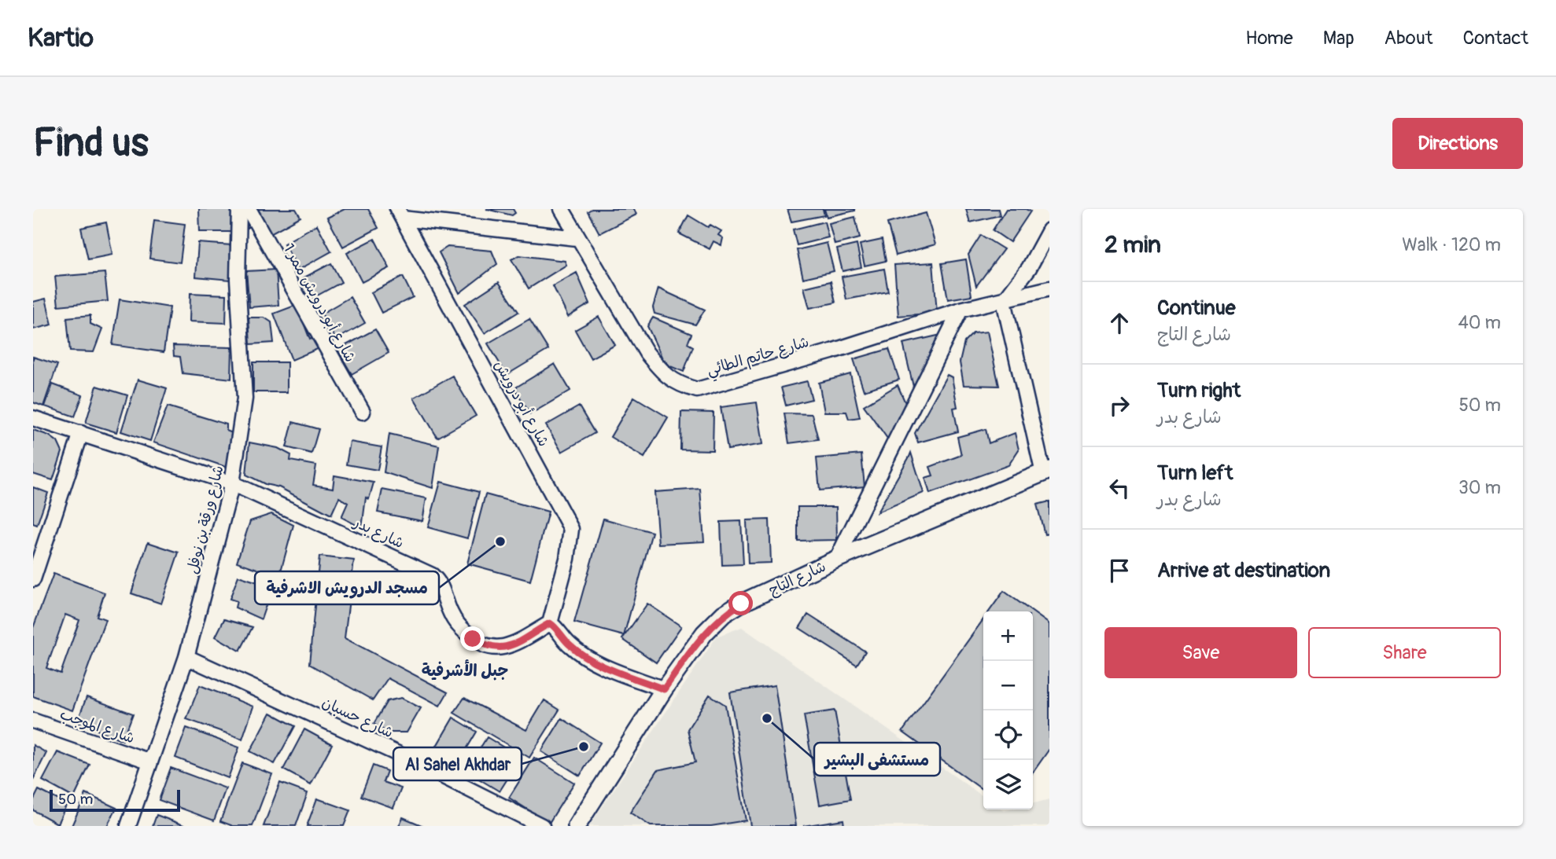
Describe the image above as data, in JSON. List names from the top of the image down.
{
  "streets": {
    "street": [
      "شارع أبو درويش ممر 1",
      "شارع حاتم الطائي",
      "شارع أبو درويش",
      "شارع ورقة بن نوفل",
      "شارع بدر",
      "شارع التاج",
      "شارع حسبان",
      "شارع الموجب"
    ]
  },
  "crossings": [
    ["شارع أبو درويش", "شارع بدر"],
    ["شارع ورقة بن نوفل", "شارع بدر"],
    ["شارع ورقة بن نوفل", "شارع حسبان"],
    ["شارع ورقة بن نوفل", "شارع الموجب"]
  ],
  "districts": ["جبل الأشرفية"],
  "places": ["مسجد الدرويش الاشرفية", "مستشفى البشير", "Al Sahel Akhdar"],
  "scale_bar": "50 m",
  "page": {
    "header": "Kartio",
    "nav": [
      "Home",
      "Map",
      "About",
      "Contact"
    ],
    "buttons": [
      "Directions",
      ["Save", "Share"]
    ],
    "title": "Find us",
    "heading": ["2 min", "Walk · 120 m"],
    "list": [
      ["Continue", "شارع التاج", "40 m"],
      ["Turn right", "شارع بدر", "50 m"],
      ["Turn left", "شارع بدر", "30 m"],
      "Arrive at destination"
    ],
    "map_buttons": ["+", "−"],
    "scale": "50 m"
  }
}
